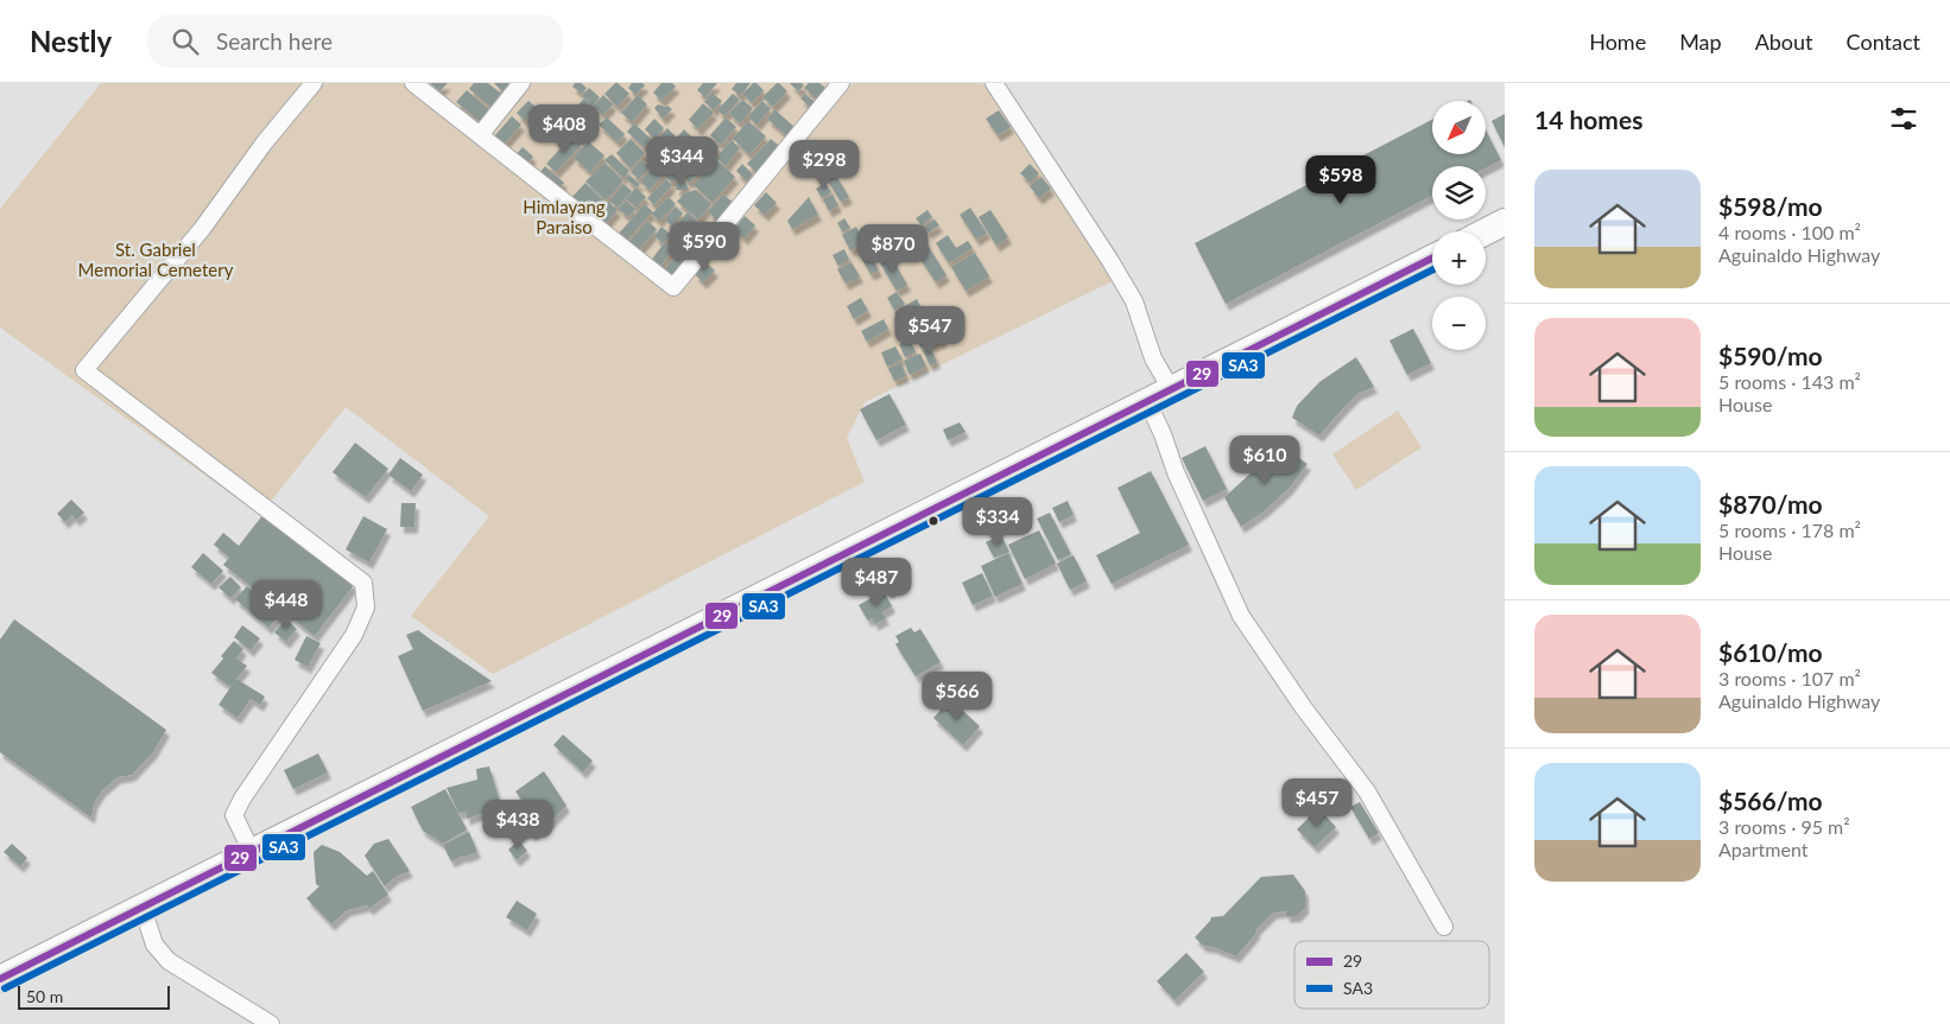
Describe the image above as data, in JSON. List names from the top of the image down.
{
  "parks": ["Himlayang Paraiso", "St. Gabriel Memorial Cemetery"],
  "lines": ["transit line 29", "transit line SA3"],
  "legend": ["29", "SA3"],
  "scale_bar": "50 m",
  "north": "bottom left",
  "page": {
    "header": "Nestly",
    "search": "Search here",
    "nav": [
      "Home",
      "Map",
      "About",
      "Contact"
    ],
    "heading": "14 homes",
    "map_buttons": ["+", "−"],
    "price": [
      "$408",
      "$344",
      "$298",
      "$598",
      "$590",
      "$870",
      "$547",
      "$610",
      "$334",
      "$487",
      "$448",
      "$566",
      "$457",
      "$438"
    ],
    "list": [
      {
        "name": "$598/mo",
        "note": "4 rooms · 100 m² · Aguinaldo Highway"
      },
      {
        "name": "$590/mo",
        "note": "5 rooms · 143 m² · House"
      },
      {
        "name": "$870/mo",
        "note": "5 rooms · 178 m² · House"
      },
      {
        "name": "$610/mo",
        "note": "3 rooms · 107 m² · Aguinaldo Highway"
      },
      {
        "name": "$566/mo",
        "note": "3 rooms · 95 m² · Apartment"
      }
    ],
    "scale": "50 m"
  }
}
